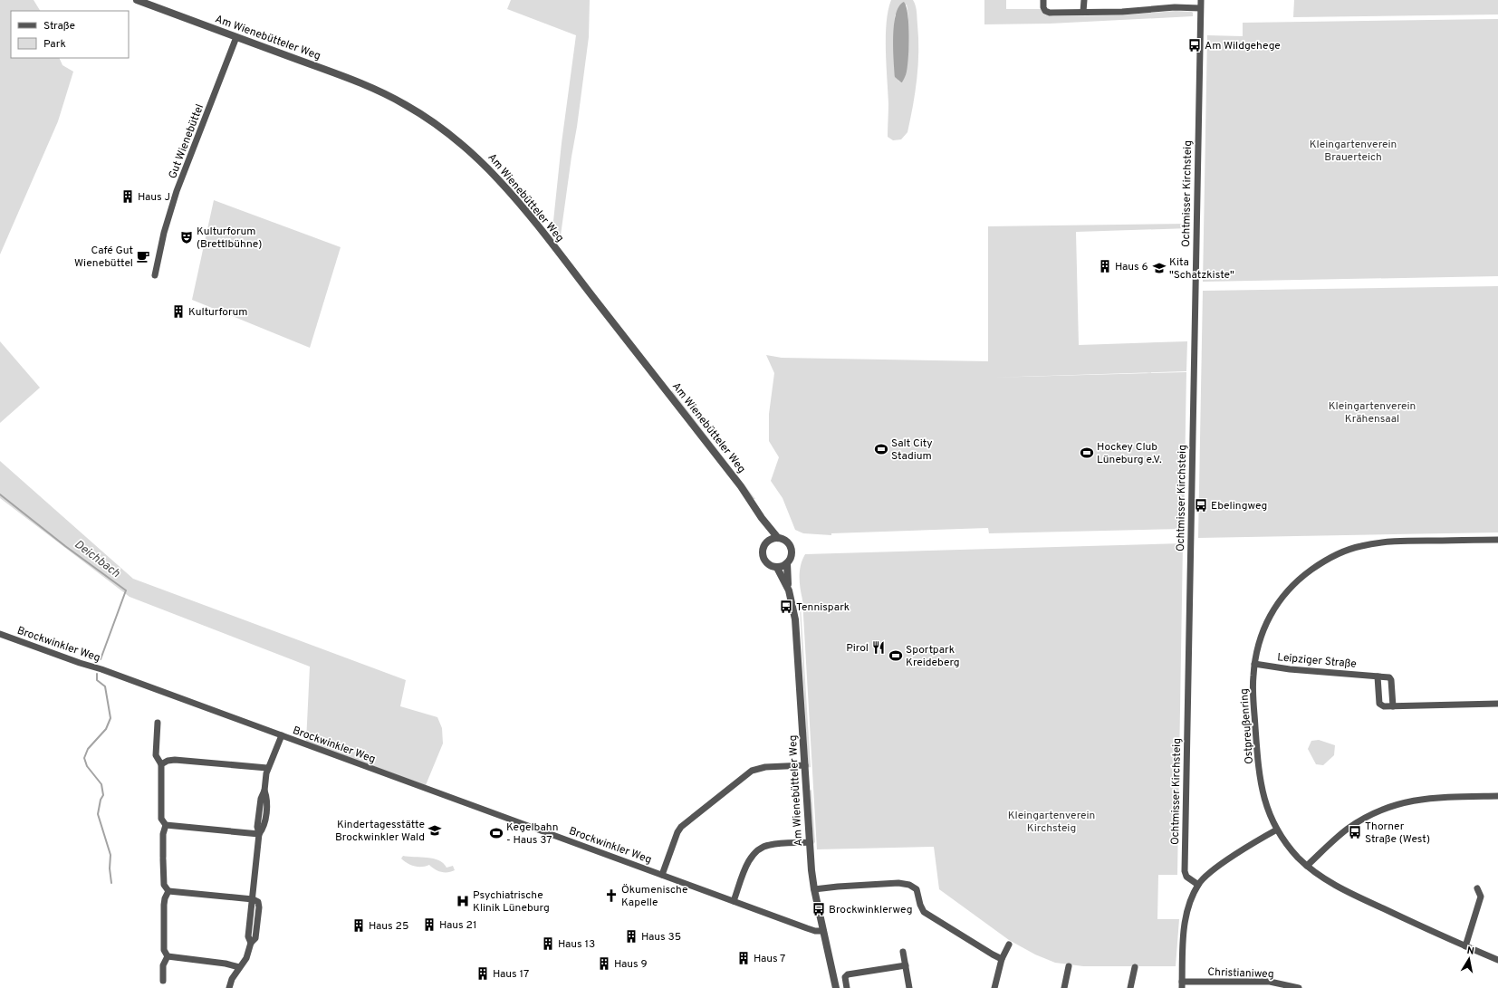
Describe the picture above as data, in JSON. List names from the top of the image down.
{
  "streets": {
    "street": [
      "Am Wienebütteler Weg",
      "Gut Wienebüttel",
      "Ochtmisser Kirchsteig",
      "Brockwinkler Weg",
      "Leipziger Straße",
      "Ostpreußenring",
      "Christianiweg"
    ]
  },
  "crossings": [
    ["Am Wienebütteler Weg", "Gut Wienebüttel"],
    ["Am Wienebütteler Weg", "Brockwinkler Weg"],
    ["Leipziger Straße", "Ostpreußenring"]
  ],
  "water": ["Deichbach"],
  "parks": ["Kleingartenverein Brauerteich", "Kleingartenverein Krähensaal", "Kleingartenverein Kirchsteig"],
  "places": {
    "bus stop": [
      "Am Wildgehege",
      "Ebelingweg",
      "Tennispark",
      "Thorner Straße (West)",
      "Brockwinklerweg"
    ],
    "building": [
      "Haus J",
      "Haus 6",
      "Kulturforum",
      "Haus 21",
      "Haus 25",
      "Haus 35",
      "Haus 13",
      "Haus 7",
      "Haus 9",
      "Haus 17"
    ],
    "theatre": ["Kulturforum (Brettlbühne)"],
    "cafe": ["Café Gut Wienebüttel"],
    "school or university": ["Kita \"Schatzkiste\"", "Kindertagesstätte Brockwinkler Wald"],
    "sports": [
      "Salt City Stadium",
      "Hockey Club Lüneburg e.V.",
      "Sportpark Kreideberg",
      "Kegelbahn - Haus 37"
    ],
    "restaurant": ["Pirol"],
    "church": ["Ökumenische Kapelle"],
    "hospital": ["Psychiatrische Klinik Lüneburg"]
  },
  "legend": ["Straße", "Park"],
  "north": "top"
}
